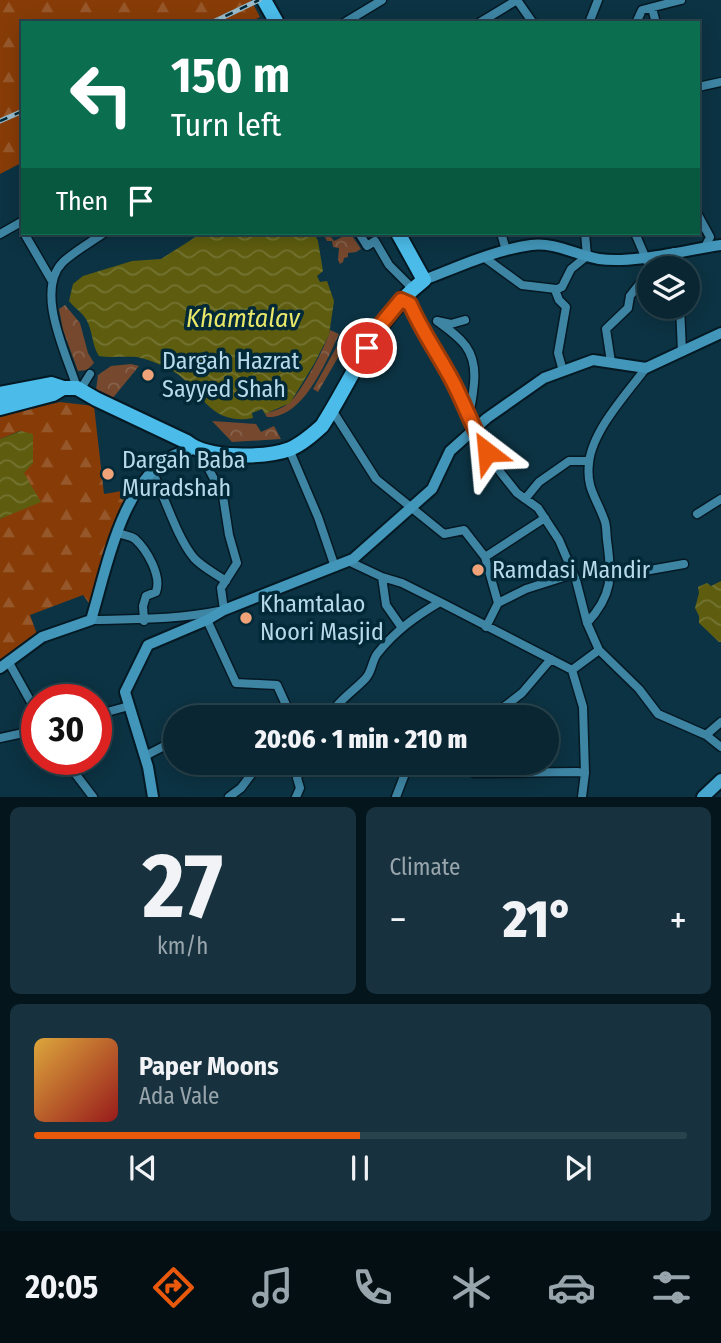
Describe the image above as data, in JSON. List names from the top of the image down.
{
  "water": ["Khamtalav"],
  "places": [
    "Dargah Hazrat Sayyed Shah",
    "Dargah Baba Muradshah",
    "Ramdasi Mandir",
    "Khamtalao Noori Masjid"
  ],
  "page": {
    "turn": ["150 m", "Turn left"],
    "then": "Then",
    "limit": "30",
    "trip": "20:06 · 1 min · 210 m",
    "tile": [
      ["27", "km/h"],
      "Climate"
    ],
    "heat": ["−", "21°", "+"],
    "song": ["Paper Moons", "Ada Vale"],
    "tabs": "20:05"
  }
}
